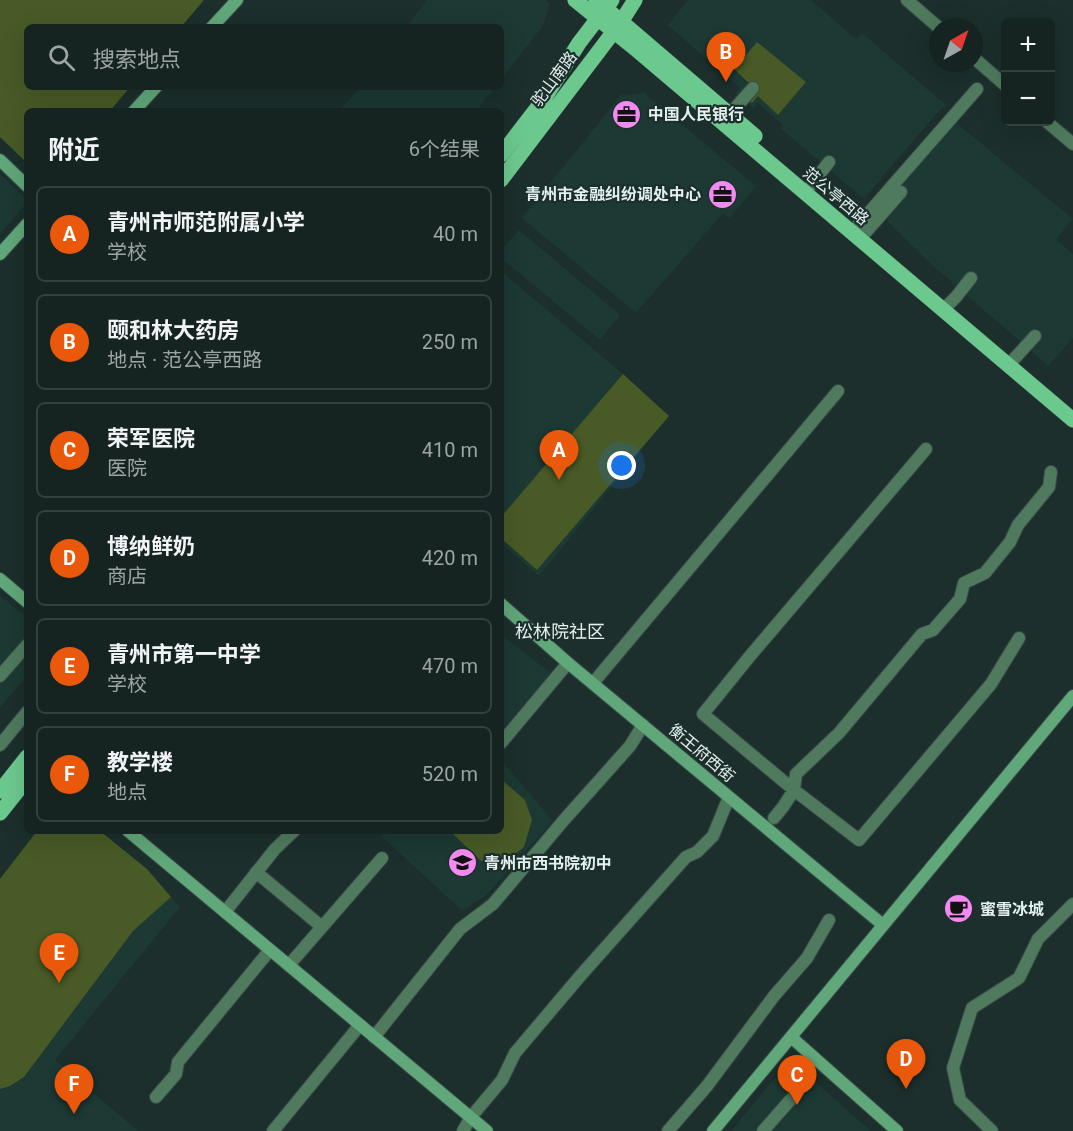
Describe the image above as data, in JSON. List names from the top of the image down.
{
  "streets": {
    "main road": ["驼山南路", "范公亭西路"],
    "street": ["衡王府西街"]
  },
  "crossings": [
    ["驼山南路", "范公亭西路"]
  ],
  "districts": ["松林院社区"],
  "places": {
    "office": ["中国人民银行", "青州市金融纠纷调处中心"],
    "school or university": ["青州市西书院初中"],
    "cafe": ["蜜雪冰城"]
  },
  "north": "top right",
  "page": {
    "map_buttons": ["+", "−"],
    "search": "搜索地点",
    "pins": [
      "B",
      "A",
      "E",
      "D",
      "C",
      "F"
    ],
    "heading": ["附近", "6个结果"],
    "list": [
      {
        "mark": "A",
        "name": "青州市师范附属小学",
        "note": "学校",
        "value": "40 m"
      },
      {
        "mark": "B",
        "name": "颐和林大药房",
        "note": "地点 · 范公亭西路",
        "value": "250 m"
      },
      {
        "mark": "C",
        "name": "荣军医院",
        "note": "医院",
        "value": "410 m"
      },
      {
        "mark": "D",
        "name": "博纳鲜奶",
        "note": "商店",
        "value": "420 m"
      },
      {
        "mark": "E",
        "name": "青州市第一中学",
        "note": "学校",
        "value": "470 m"
      },
      {
        "mark": "F",
        "name": "教学楼",
        "note": "地点",
        "value": "520 m"
      }
    ]
  }
}
